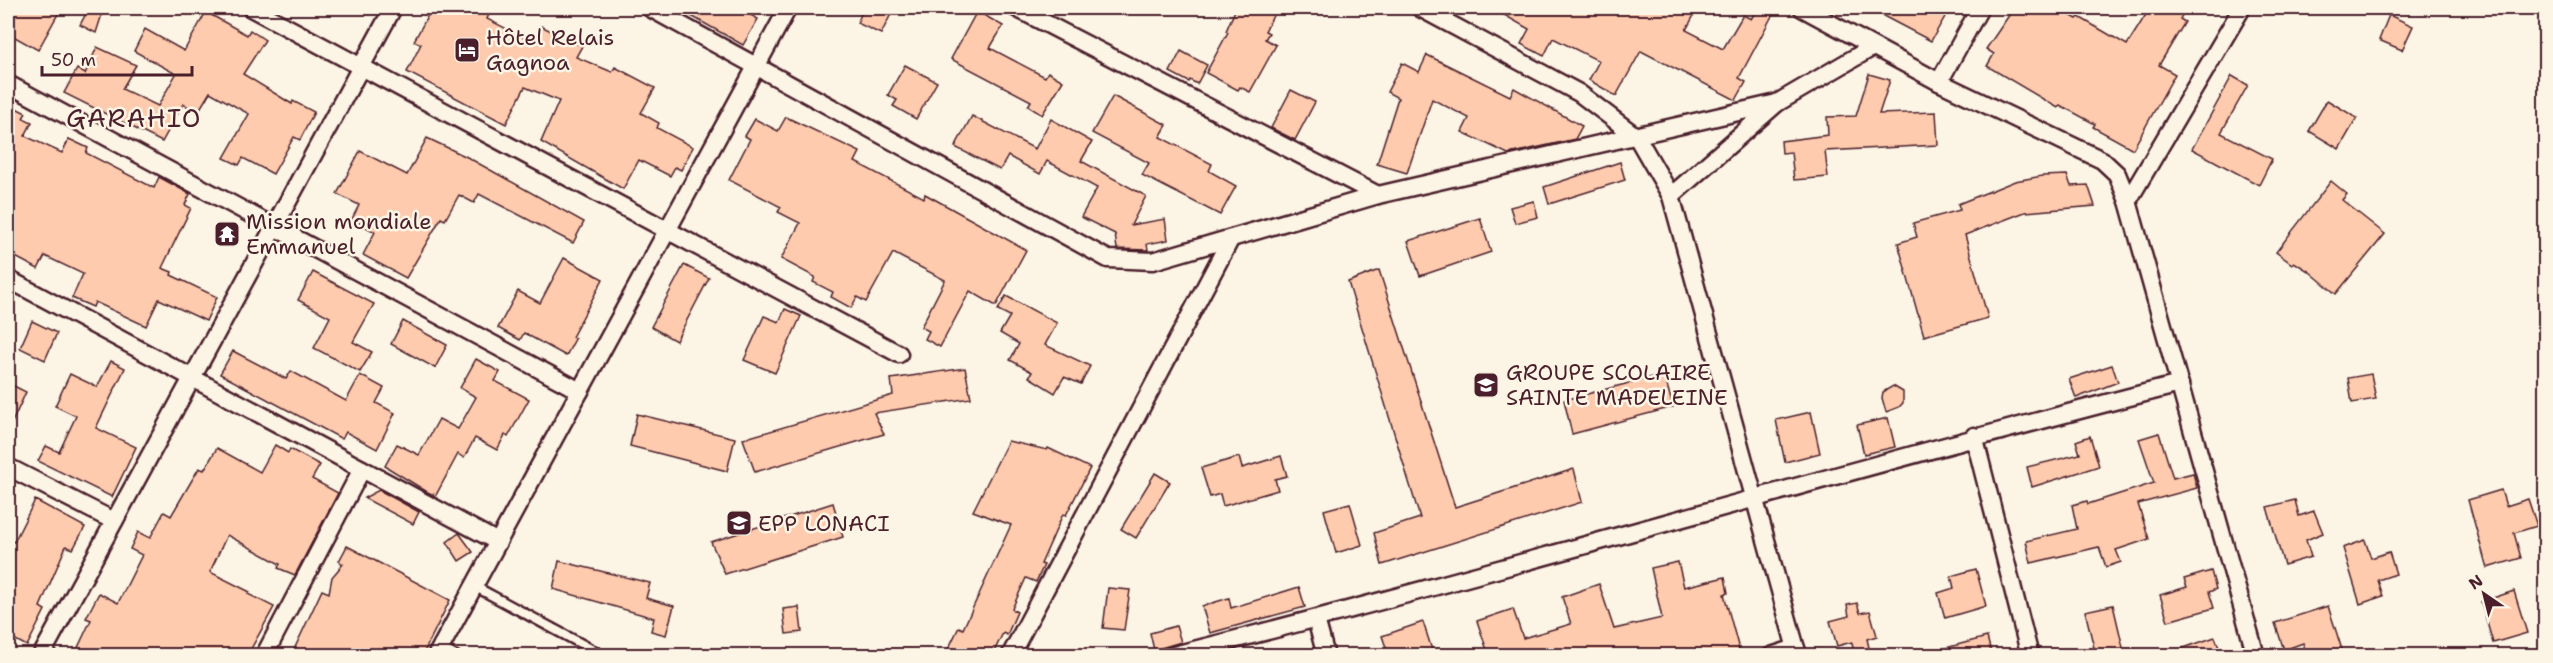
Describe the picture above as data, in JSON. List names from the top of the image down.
{
  "districts": ["GARAHIO"],
  "places": {
    "hotel": ["Hôtel Relais Gagnoa"],
    "temple": ["Mission mondiale Emmanuel"],
    "school or university": ["GROUPE SCOLAIRE SAINTE MADELEINE", "EPP LONACI"]
  },
  "scale_bar": "50 m",
  "north": "top left"
}
